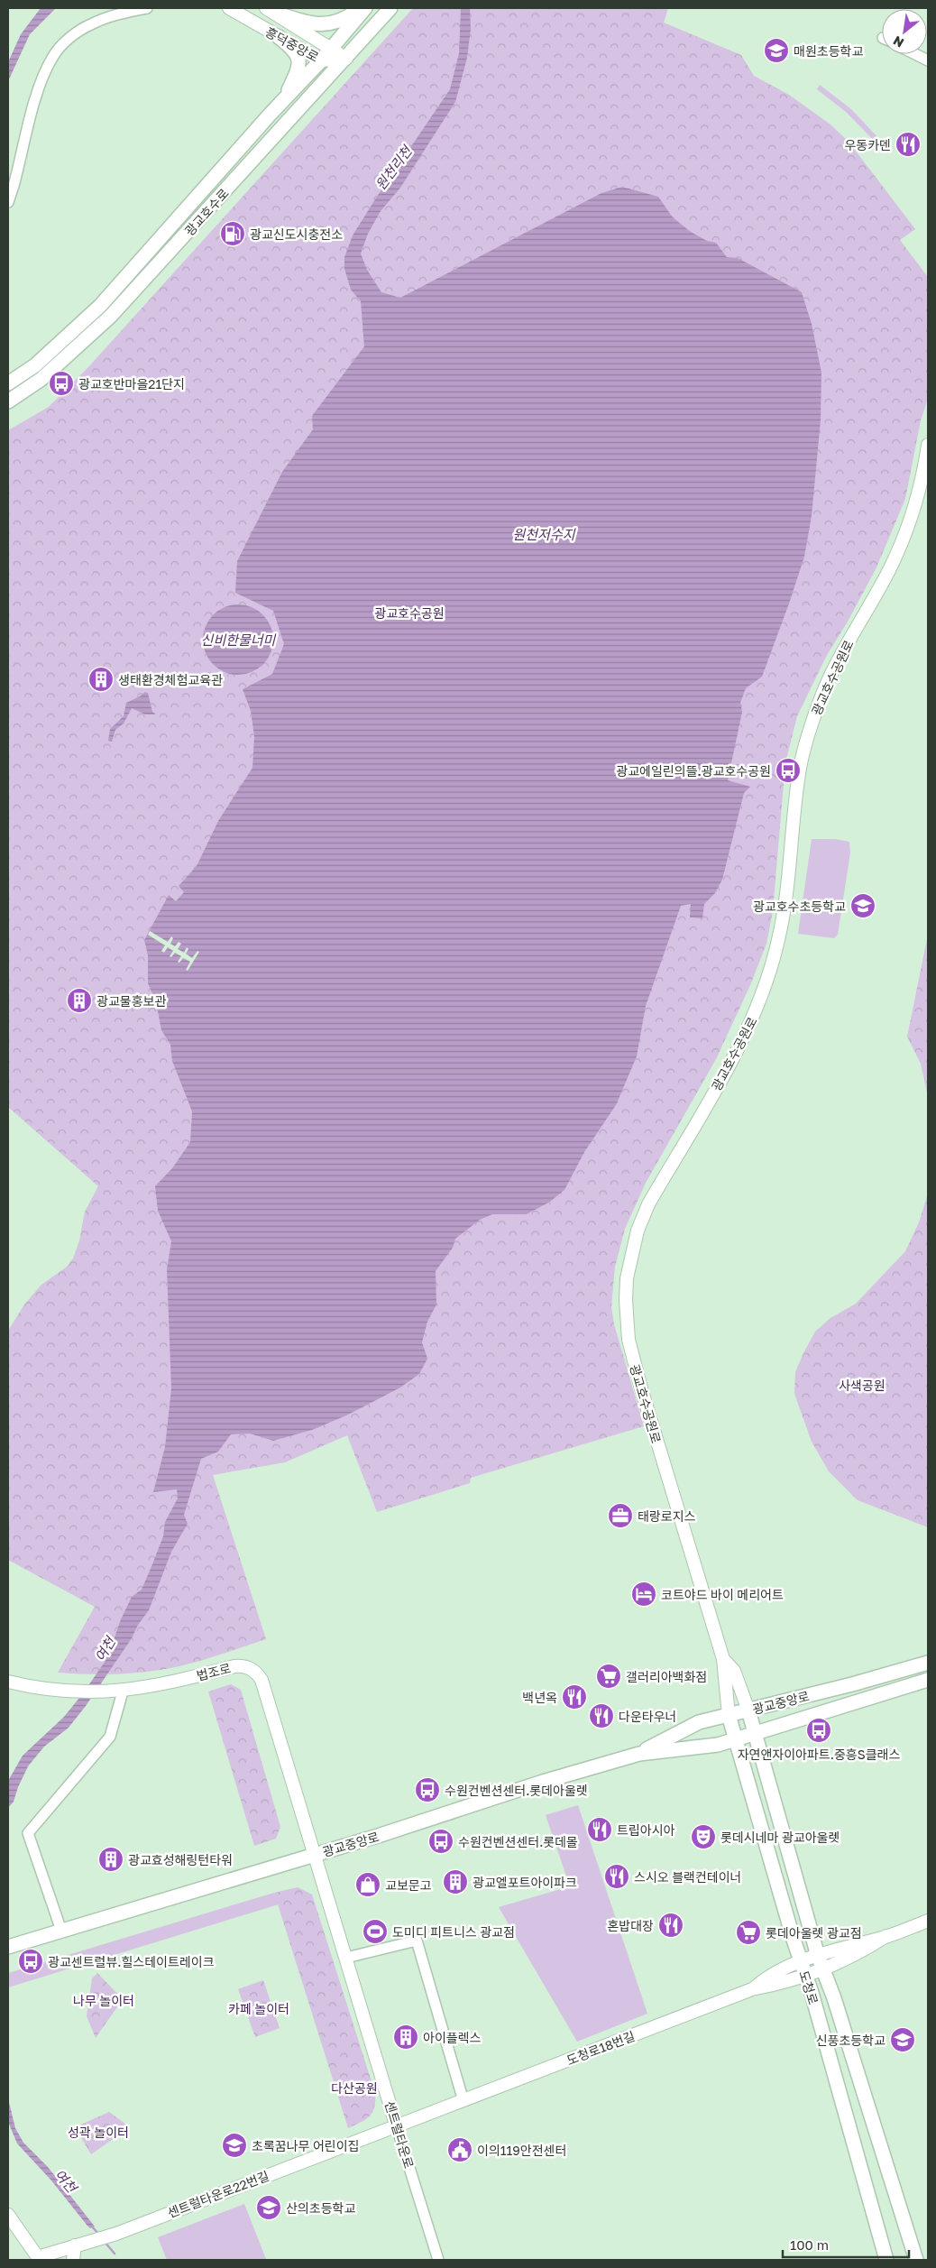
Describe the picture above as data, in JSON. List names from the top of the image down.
{
  "streets": {
    "main road": ["광교호수로", "광교중앙로", "도청로"],
    "street": [
      "흥덕중앙로",
      "광교호수공원로",
      "법조로",
      "도청로18번길",
      "센트럴타운로",
      "센트럴타운로22번길"
    ]
  },
  "crossings": [
    ["흥덕중앙로", "광교호수로"],
    ["광교호수공원로", "광교중앙로"],
    ["광교호수공원로", "도청로"],
    ["법조로", "광교중앙로"],
    ["법조로", "센트럴타운로"],
    ["광교중앙로", "도청로"],
    ["광교중앙로", "센트럴타운로"],
    ["도청로", "도청로18번길"],
    ["도청로18번길", "센트럴타운로"],
    ["도청로18번길", "센트럴타운로22번길"],
    ["센트럴타운로", "센트럴타운로22번길"]
  ],
  "water": [
    "원천리천",
    "원천저수지",
    "신비한물너미",
    "여천"
  ],
  "parks": [
    "광교호수공원",
    "사색공원",
    "나무 놀이터",
    "카페 놀이터",
    "다산공원",
    "성곽 놀이터"
  ],
  "places": {
    "school or university": [
      "매원초등학교",
      "광교호수초등학교",
      "신풍초등학교",
      "초록꿈나무 어린이집",
      "산의초등학교"
    ],
    "restaurant": [
      "우동카덴",
      "백년옥",
      "다운타우너",
      "트립아시아",
      "스시오 블랙컨테이너",
      "혼밥대장"
    ],
    "fuel station": ["광교신도시충전소"],
    "bus stop": [
      "광교호반마을21단지",
      "광교에일린의뜰.광교호수공원",
      "자연앤자이아파트.중흥S클래스",
      "수원컨벤션센터.롯데아울렛",
      "수원컨벤션센터.롯데몰",
      "광교센트럴뷰.힐스테이트레이크"
    ],
    "building": [
      "생태환경체험교육관",
      "광교물홍보관",
      "광교효성해링턴타워",
      "광교엘포트아이파크",
      "아이플렉스"
    ],
    "office": ["태랑로지스"],
    "hotel": ["코트야드 바이 메리어트"],
    "supermarket": ["갤러리아백화점", "롯데아울렛 광교점"],
    "theatre": ["롯데시네마 광교아울렛"],
    "shop": ["교보문고"],
    "sports": ["도미디 피트니스 광교점"],
    "public building": ["이의119안전센터"]
  },
  "scale_bar": "100 m",
  "north": "bottom left"
}
